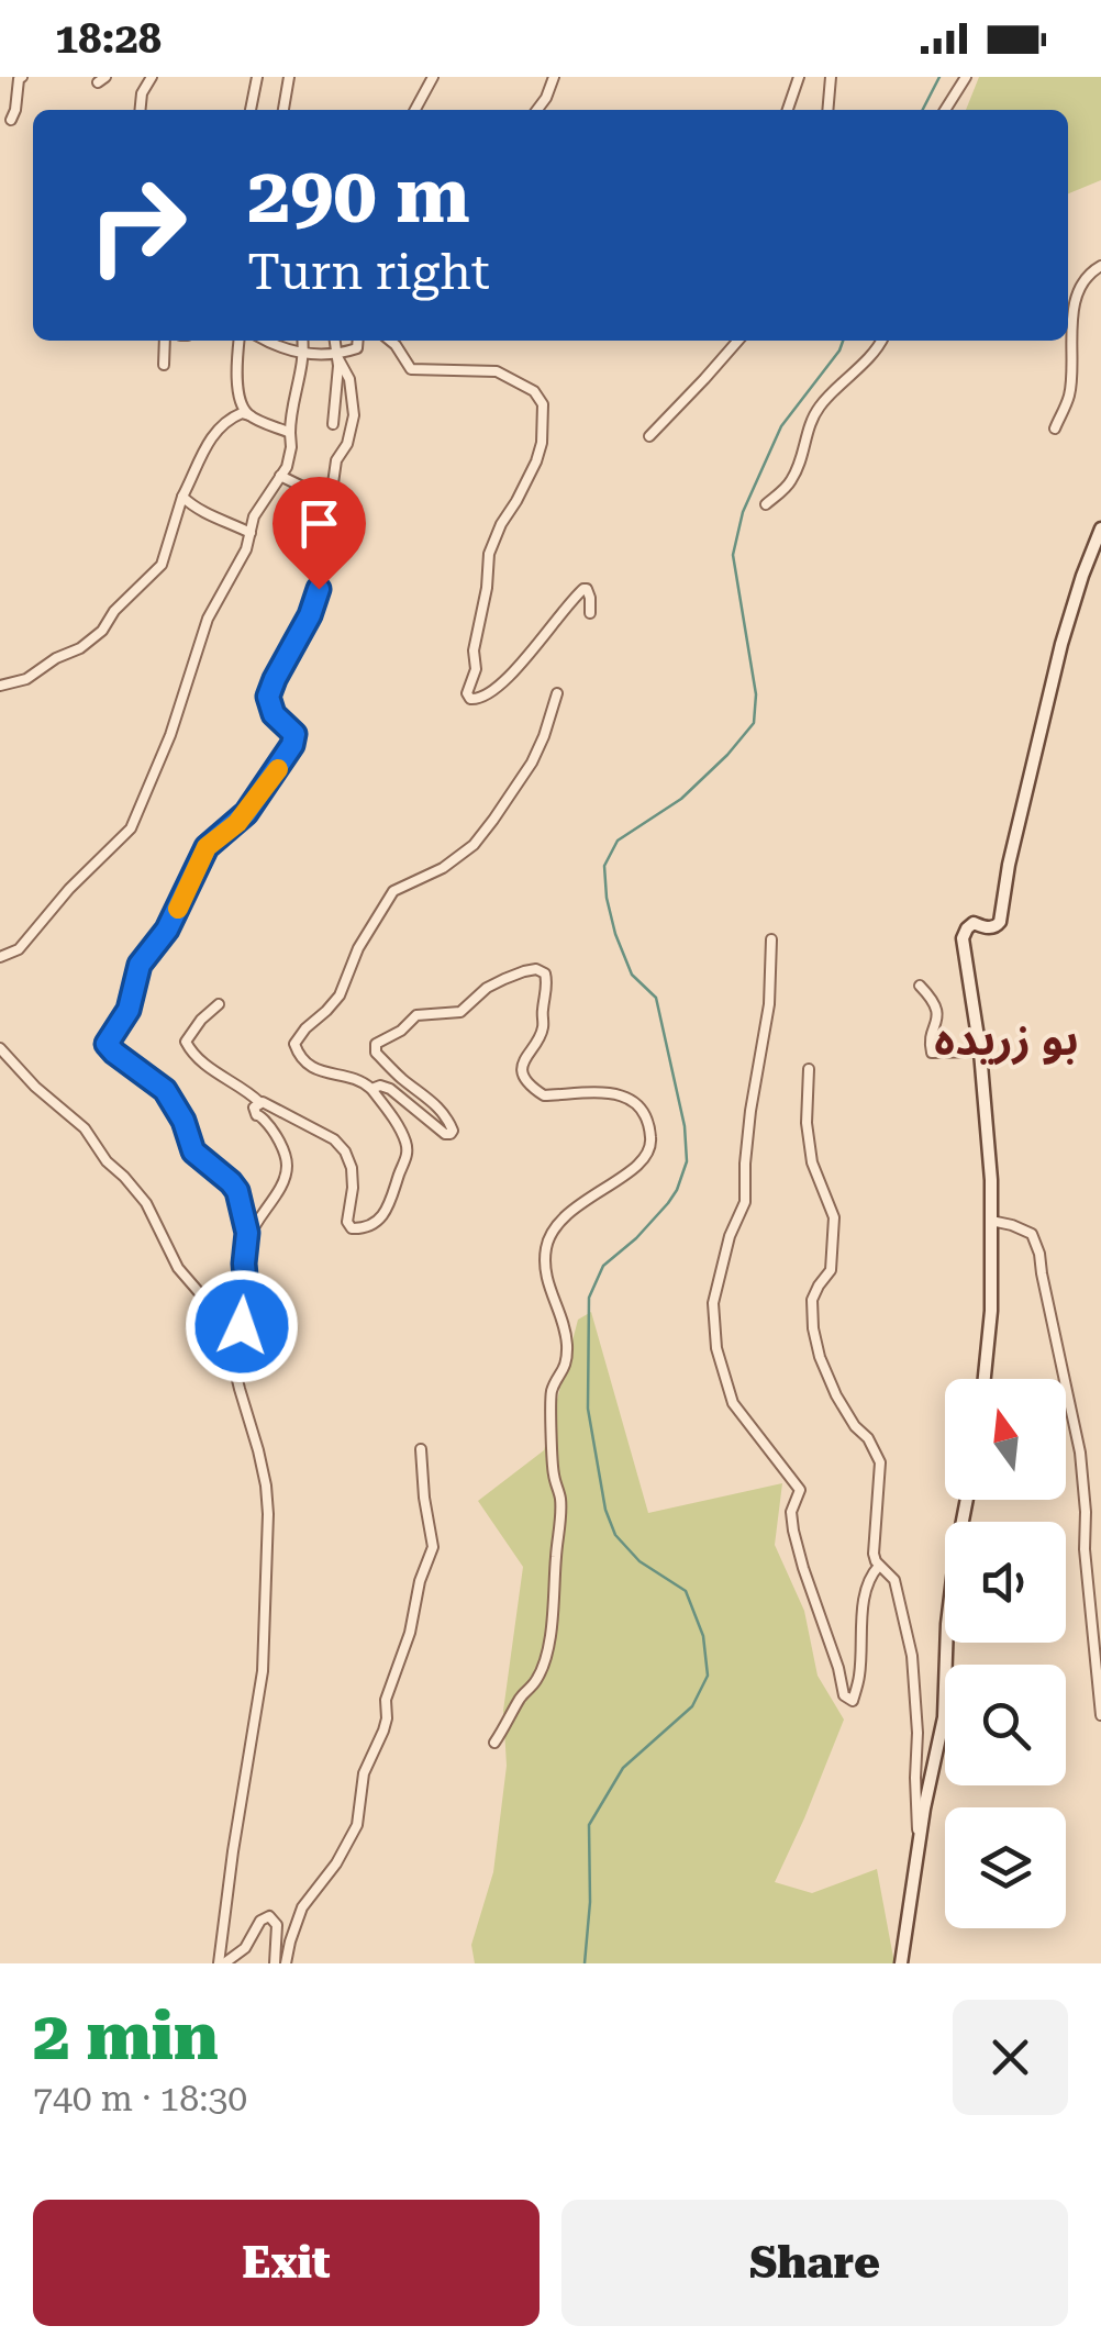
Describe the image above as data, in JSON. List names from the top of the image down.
{
  "districts": ["بو زريده"],
  "north": "top",
  "page": {
    "status": "18:28",
    "turn": ["290 m", "Turn right"],
    "heading": ["2 min", "740 m · 18:30"],
    "buttons": ["Exit", "Share"]
  }
}
